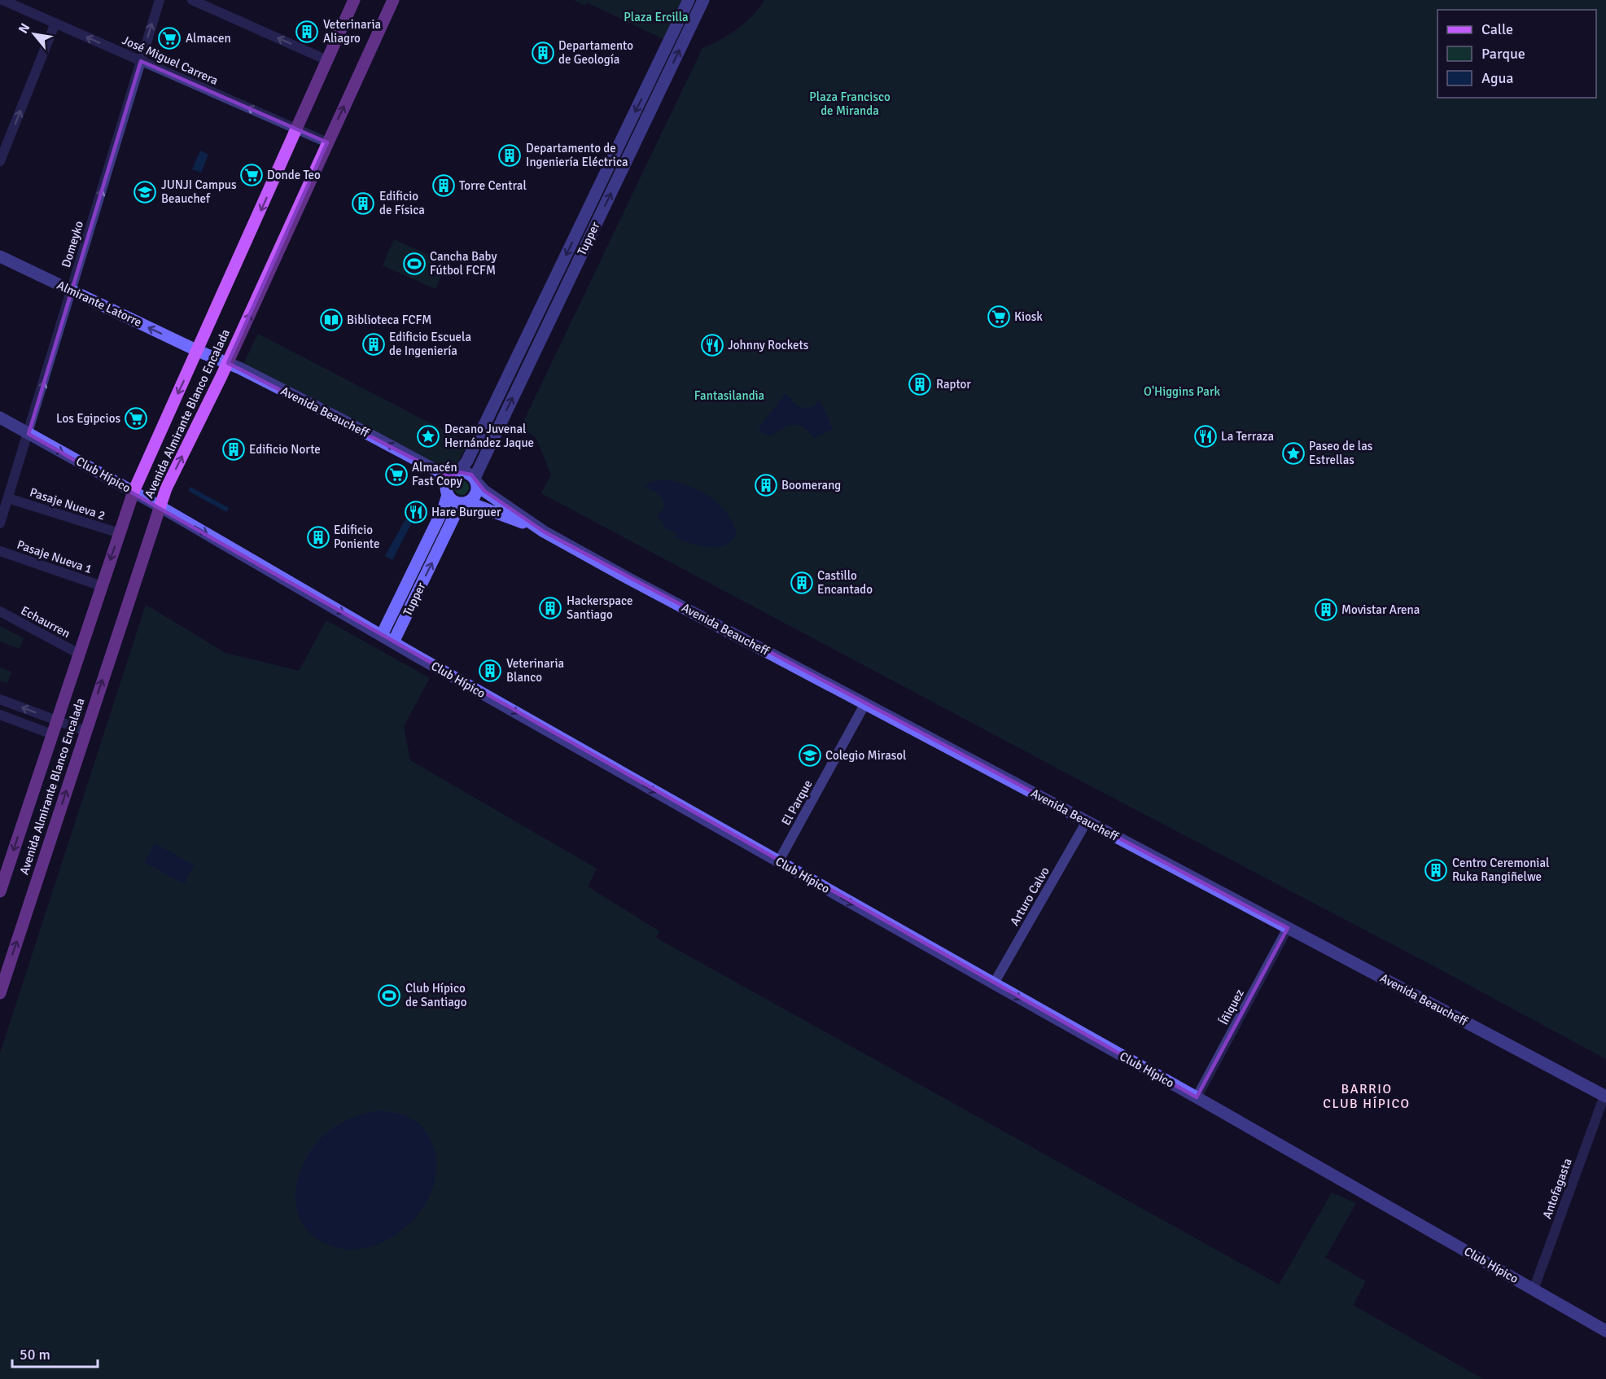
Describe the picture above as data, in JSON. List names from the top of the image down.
{
  "streets": {
    "main road": [
      "Tupper",
      "Almirante Latorre",
      "Avenida Beaucheff",
      "Avenida Almirante Blanco Encalada",
      "Club Hípico"
    ],
    "street": [
      "José Miguel Carrera",
      "Domeyko",
      "Pasaje Nueva 2",
      "Pasaje Nueva 1",
      "Echaurren",
      "El Parque",
      "Arturo Calvo",
      "Íñiquez",
      "Antofagasta"
    ]
  },
  "crossings": [
    ["José Miguel Carrera", "Domeyko"],
    ["José Miguel Carrera", "Avenida Almirante Blanco Encalada"],
    ["Tupper", "Avenida Beaucheff"],
    ["Tupper", "Club Hípico"],
    ["Domeyko", "Almirante Latorre"],
    ["Domeyko", "Club Hípico"],
    ["Domeyko", "Pasaje Nueva 2"],
    ["Almirante Latorre", "Avenida Beaucheff"],
    ["Almirante Latorre", "Avenida Almirante Blanco Encalada"],
    ["Avenida Beaucheff", "Avenida Almirante Blanco Encalada"],
    ["Avenida Beaucheff", "El Parque"],
    ["Avenida Beaucheff", "Arturo Calvo"],
    ["Avenida Beaucheff", "Íñiquez"],
    ["Avenida Beaucheff", "Antofagasta"],
    ["Avenida Almirante Blanco Encalada", "Club Hípico"],
    ["Avenida Almirante Blanco Encalada", "Pasaje Nueva 2"],
    ["Avenida Almirante Blanco Encalada", "Pasaje Nueva 1"],
    ["Avenida Almirante Blanco Encalada", "Echaurren"],
    ["Club Hípico", "El Parque"],
    ["Club Hípico", "Arturo Calvo"],
    ["Club Hípico", "Íñiquez"],
    ["Club Hípico", "Antofagasta"]
  ],
  "one_way": ["Domeyko", "Almirante Latorre", "Club Hípico"],
  "districts": ["BARRIO CLUB HÍPICO"],
  "parks": [
    "Plaza Ercilla",
    "Plaza Francisco de Miranda",
    "O'Higgins Park",
    "Fantasilandia"
  ],
  "places": {
    "building": [
      "Veterinaria Aliagro",
      "Departamento de Geología",
      "Departamento de Ingeniería Eléctrica",
      "Torre Central",
      "Edificio de Física",
      "Edificio Escuela de Ingeniería",
      "Raptor",
      "Edificio Norte",
      "Boomerang",
      "Edificio Poniente",
      "Castillo Encantado",
      "Hackerspace Santiago",
      "Movistar Arena",
      "Veterinaria Blanco",
      "Centro Ceremonial Ruka Rangiñelwe"
    ],
    "supermarket": [
      "Almacen",
      "Donde Teo",
      "Kiosk",
      "Los Egipcios",
      "Almacén Fast Copy"
    ],
    "school or university": ["JUNJI Campus Beauchef", "Colegio Mirasol"],
    "sports": ["Cancha Baby Fútbol FCFM", "Club Hípico de Santiago"],
    "library": ["Biblioteca FCFM"],
    "restaurant": ["Johnny Rockets", "La Terraza", "Hare Burguer"],
    "place": ["Decano Juvenal Hernández Jaque", "Paseo de las Estrellas"]
  },
  "legend": ["Calle", "Parque", "Agua"],
  "scale_bar": "50 m",
  "north": "top left"
}
